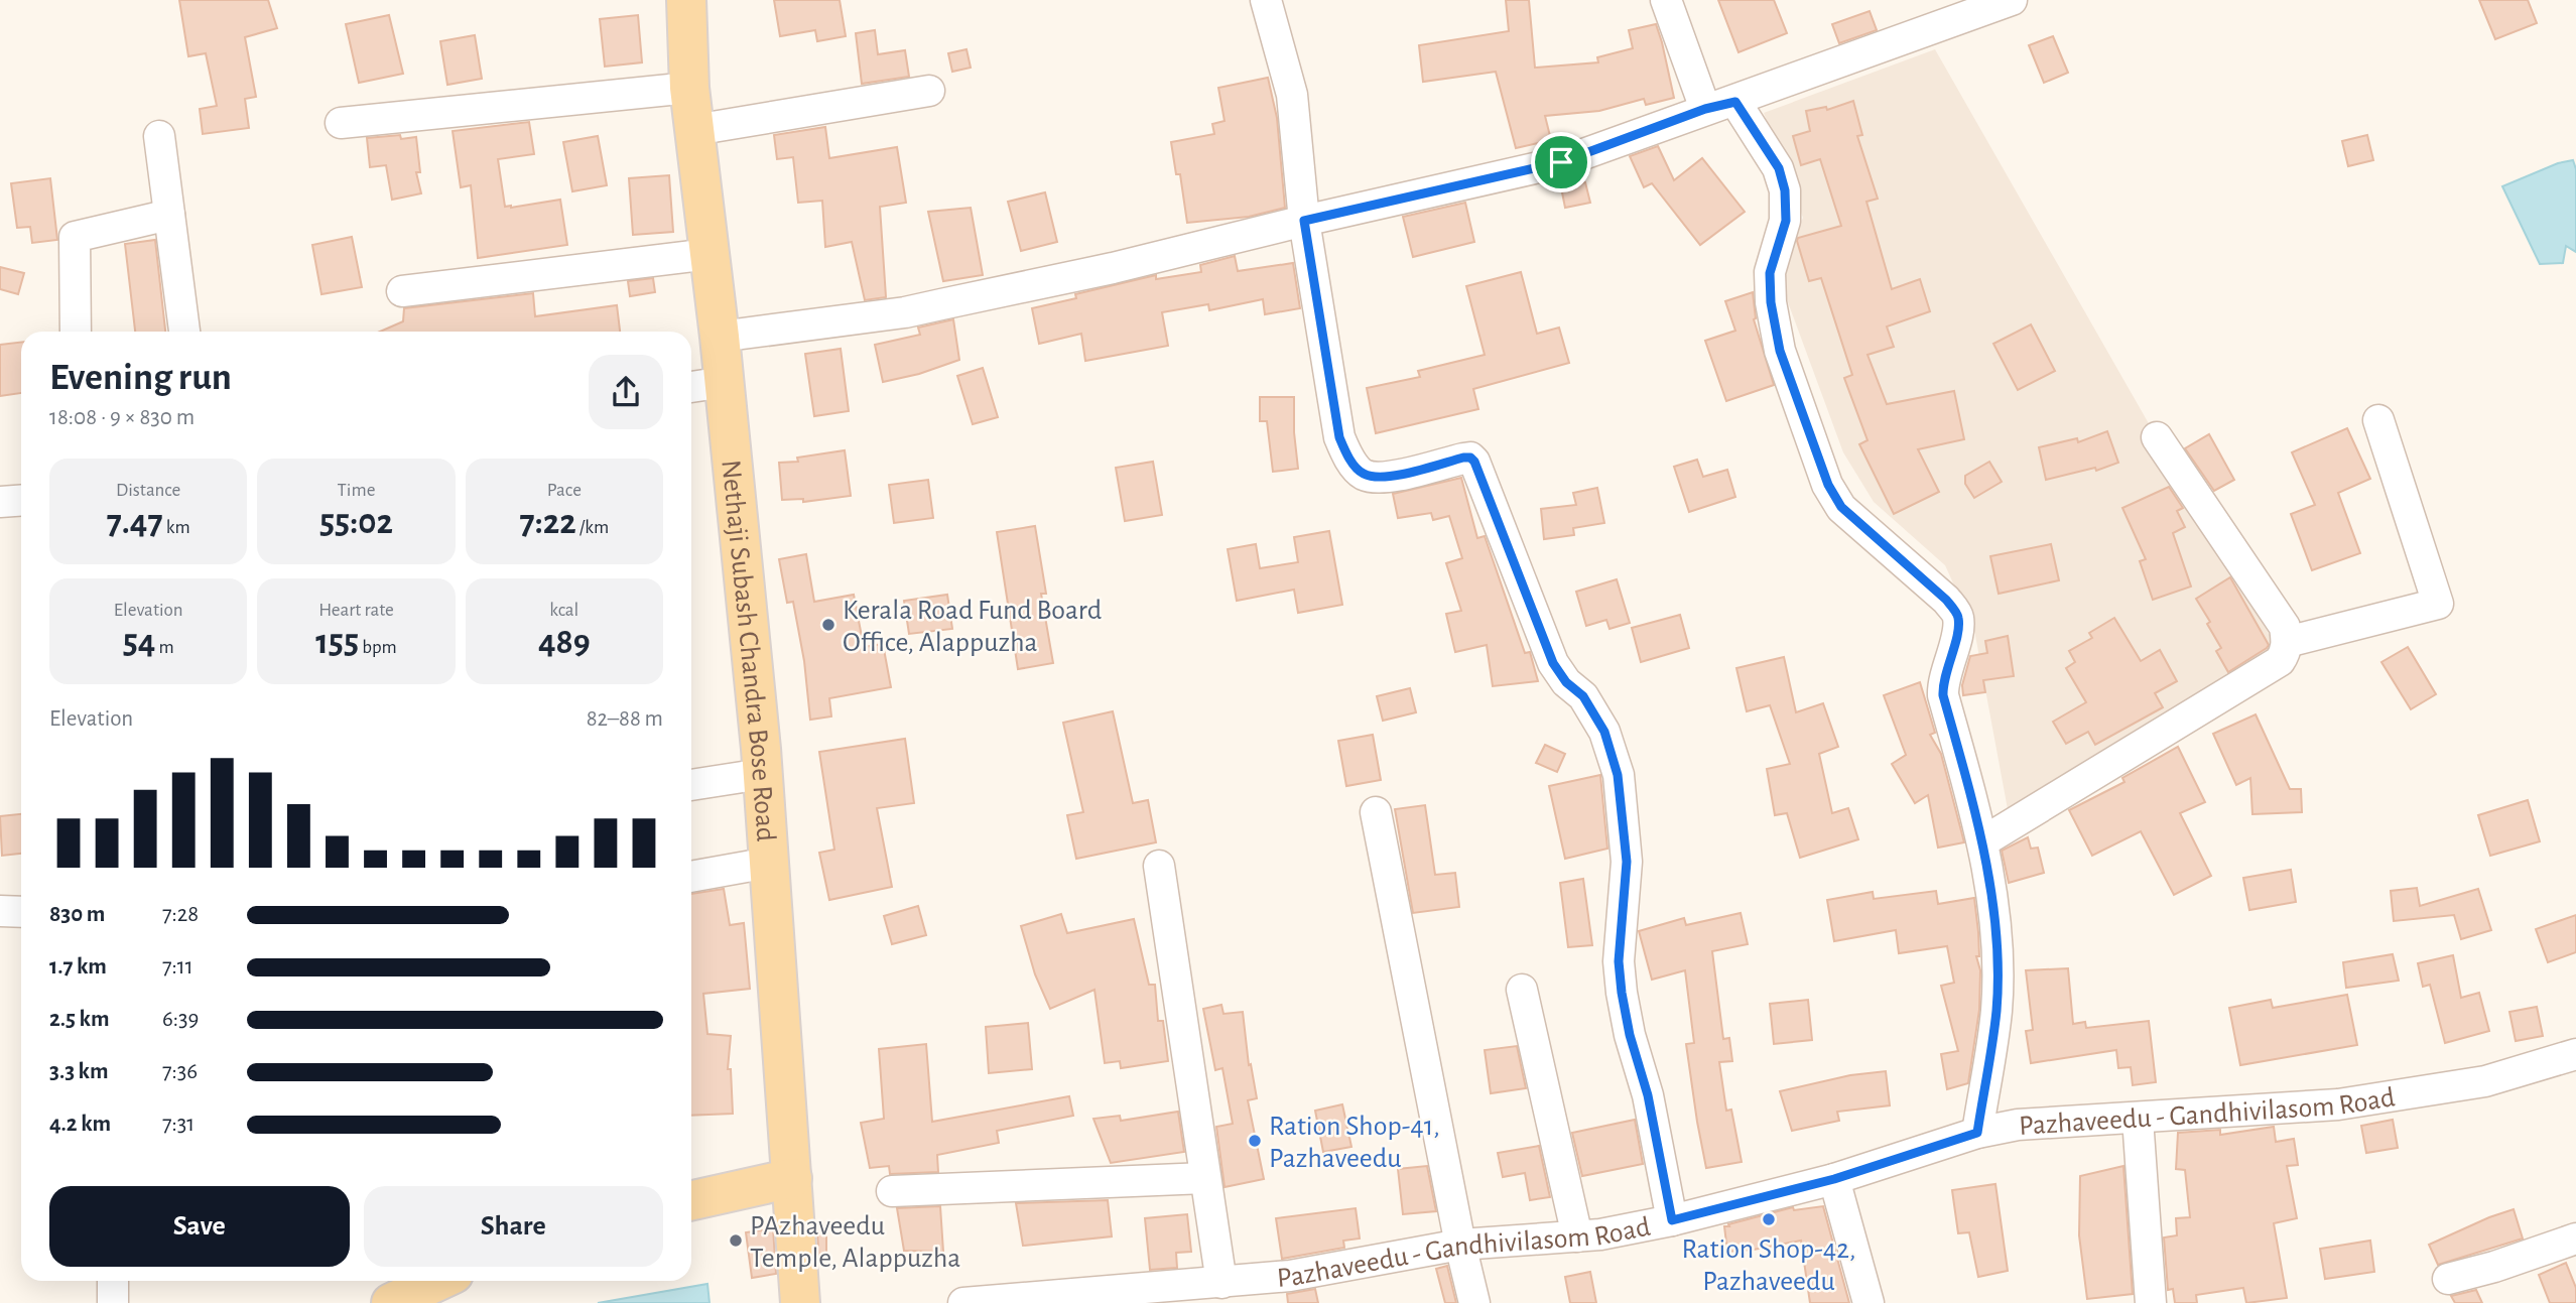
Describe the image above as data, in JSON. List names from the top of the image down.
{
  "streets": {
    "main road": ["Nethaji Subash Chandra Bose Road"],
    "street": ["Pazhaveedu - Gandhivilasom Road"]
  },
  "places": [
    "Kerala Road Fund Board Office, Alappuzha",
    "Ration Shop-41, Pazhaveedu",
    "Ration Shop-42, Pazhaveedu",
    "PAzhaveedu Temple, Alappuzha"
  ],
  "page": {
    "heading": ["Evening run", "18:08 · 9 × 830 m"],
    "stats": [
      ["Distance", "7.47 km"],
      ["Time", "55:02"],
      ["Pace", "7:22 /km"],
      ["Elevation", "54 m"],
      ["Heart rate", "155 bpm"],
      ["kcal", "489"]
    ],
    "chart": ["Elevation", "82–88 m"],
    "list": [
      {
        "name": "830 m",
        "note": "7:28"
      },
      {
        "name": "1.7 km",
        "note": "7:11"
      },
      {
        "name": "2.5 km",
        "note": "6:39"
      },
      {
        "name": "3.3 km",
        "note": "7:36"
      },
      {
        "name": "4.2 km",
        "note": "7:31"
      }
    ],
    "buttons": ["Save", "Share"]
  }
}
